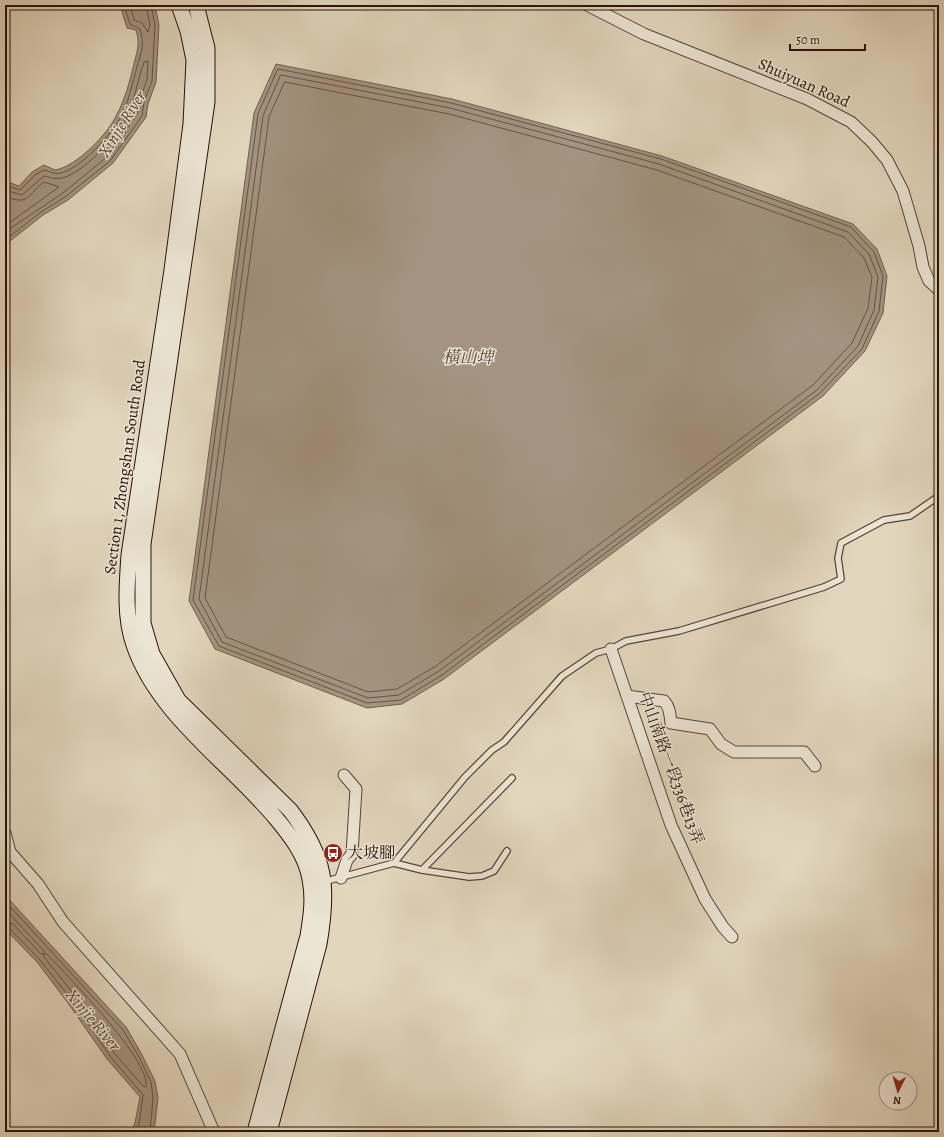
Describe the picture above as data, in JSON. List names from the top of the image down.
{
  "streets": {
    "main road": ["Section 1, Zhongshan South Road"],
    "street": ["Shuiyuan Road", "中山南路一段336巷13弄"]
  },
  "water": ["Xinjie River", "橫山埤"],
  "places": {
    "bus stop": ["大坡腳"]
  },
  "scale_bar": "50 m",
  "north": "bottom"
}
